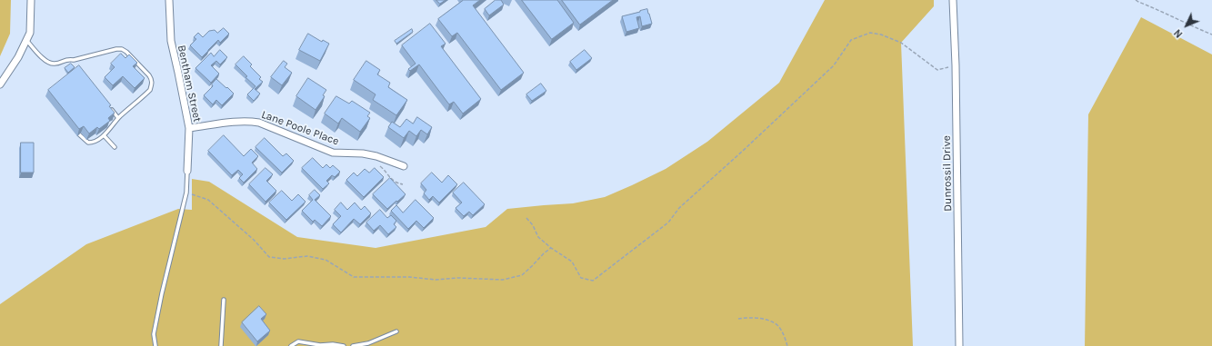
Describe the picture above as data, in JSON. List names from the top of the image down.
{
  "streets": {
    "street": ["Bentham Street", "Lane Poole Place", "Dunrossil Drive"]
  },
  "crossings": [
    ["Bentham Street", "Lane Poole Place"]
  ],
  "north": "bottom left"
}
